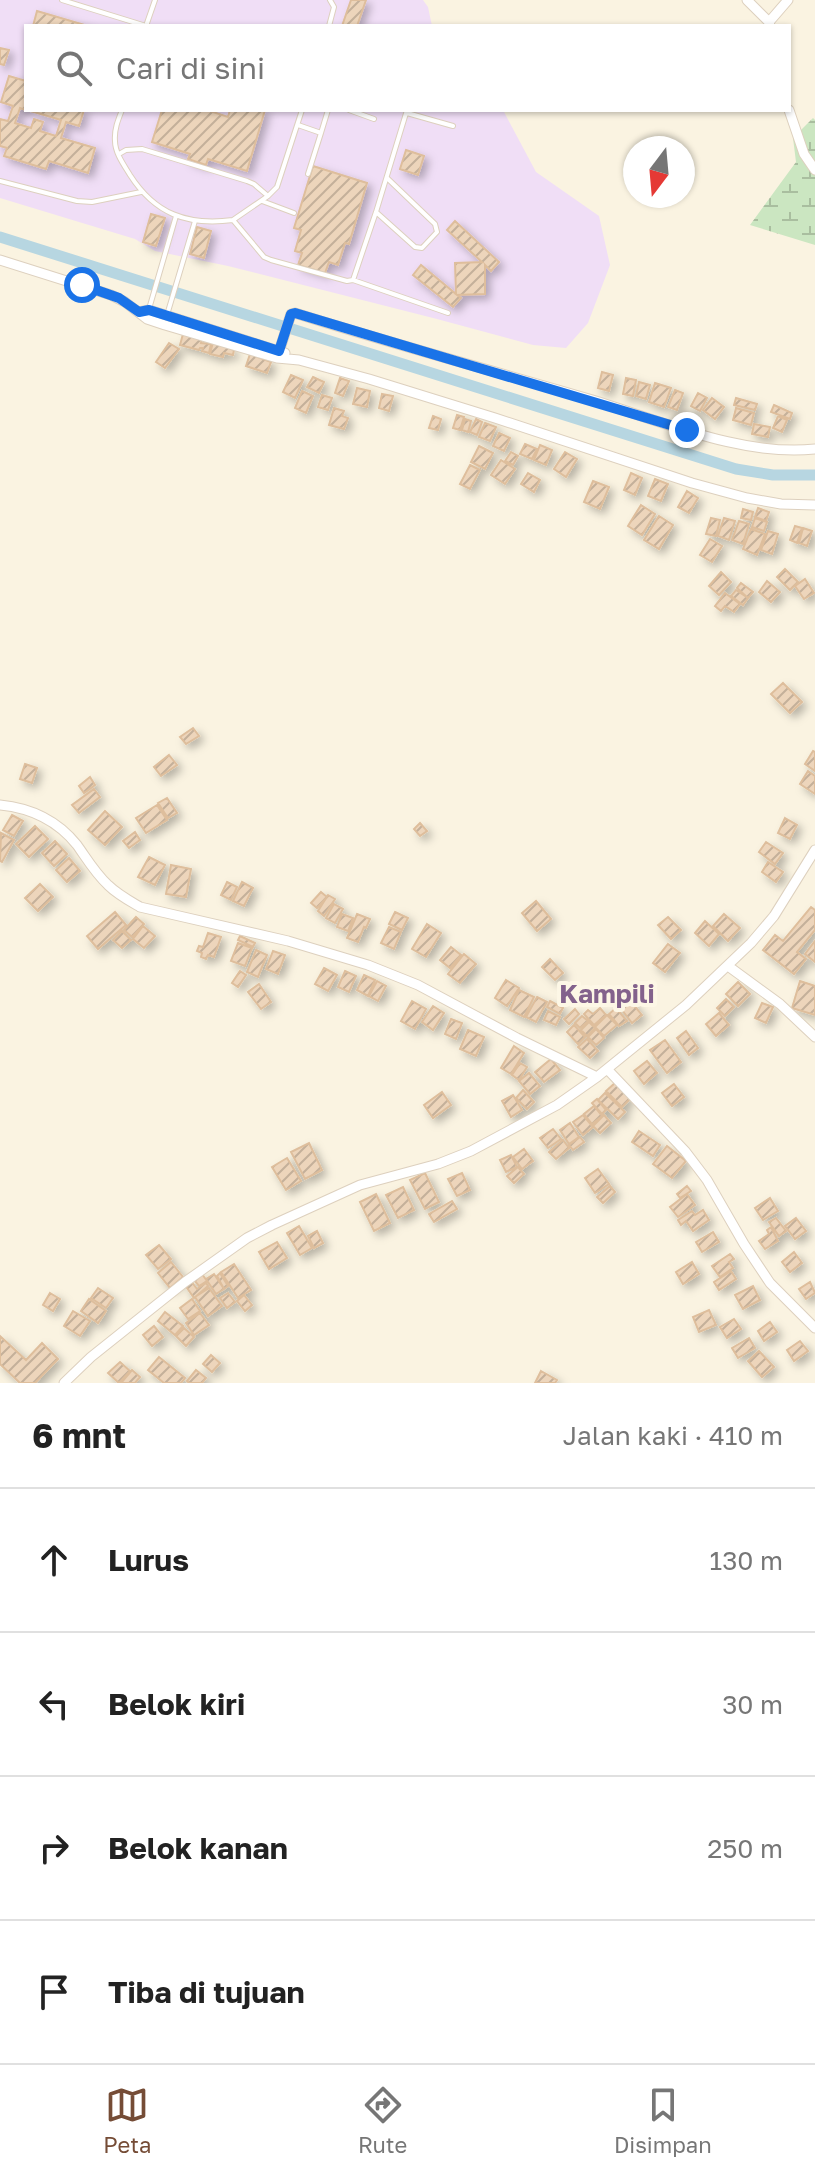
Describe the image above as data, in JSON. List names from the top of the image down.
{
  "districts": ["Kampili"],
  "north": "bottom",
  "page": {
    "search": "Cari di sini",
    "heading": ["6 mnt", "Jalan kaki · 410 m"],
    "list": [
      ["Lurus", "130 m"],
      ["Belok kiri", "30 m"],
      ["Belok kanan", "250 m"],
      "Tiba di tujuan"
    ],
    "nav": ["Peta", "Rute", "Disimpan"]
  }
}
